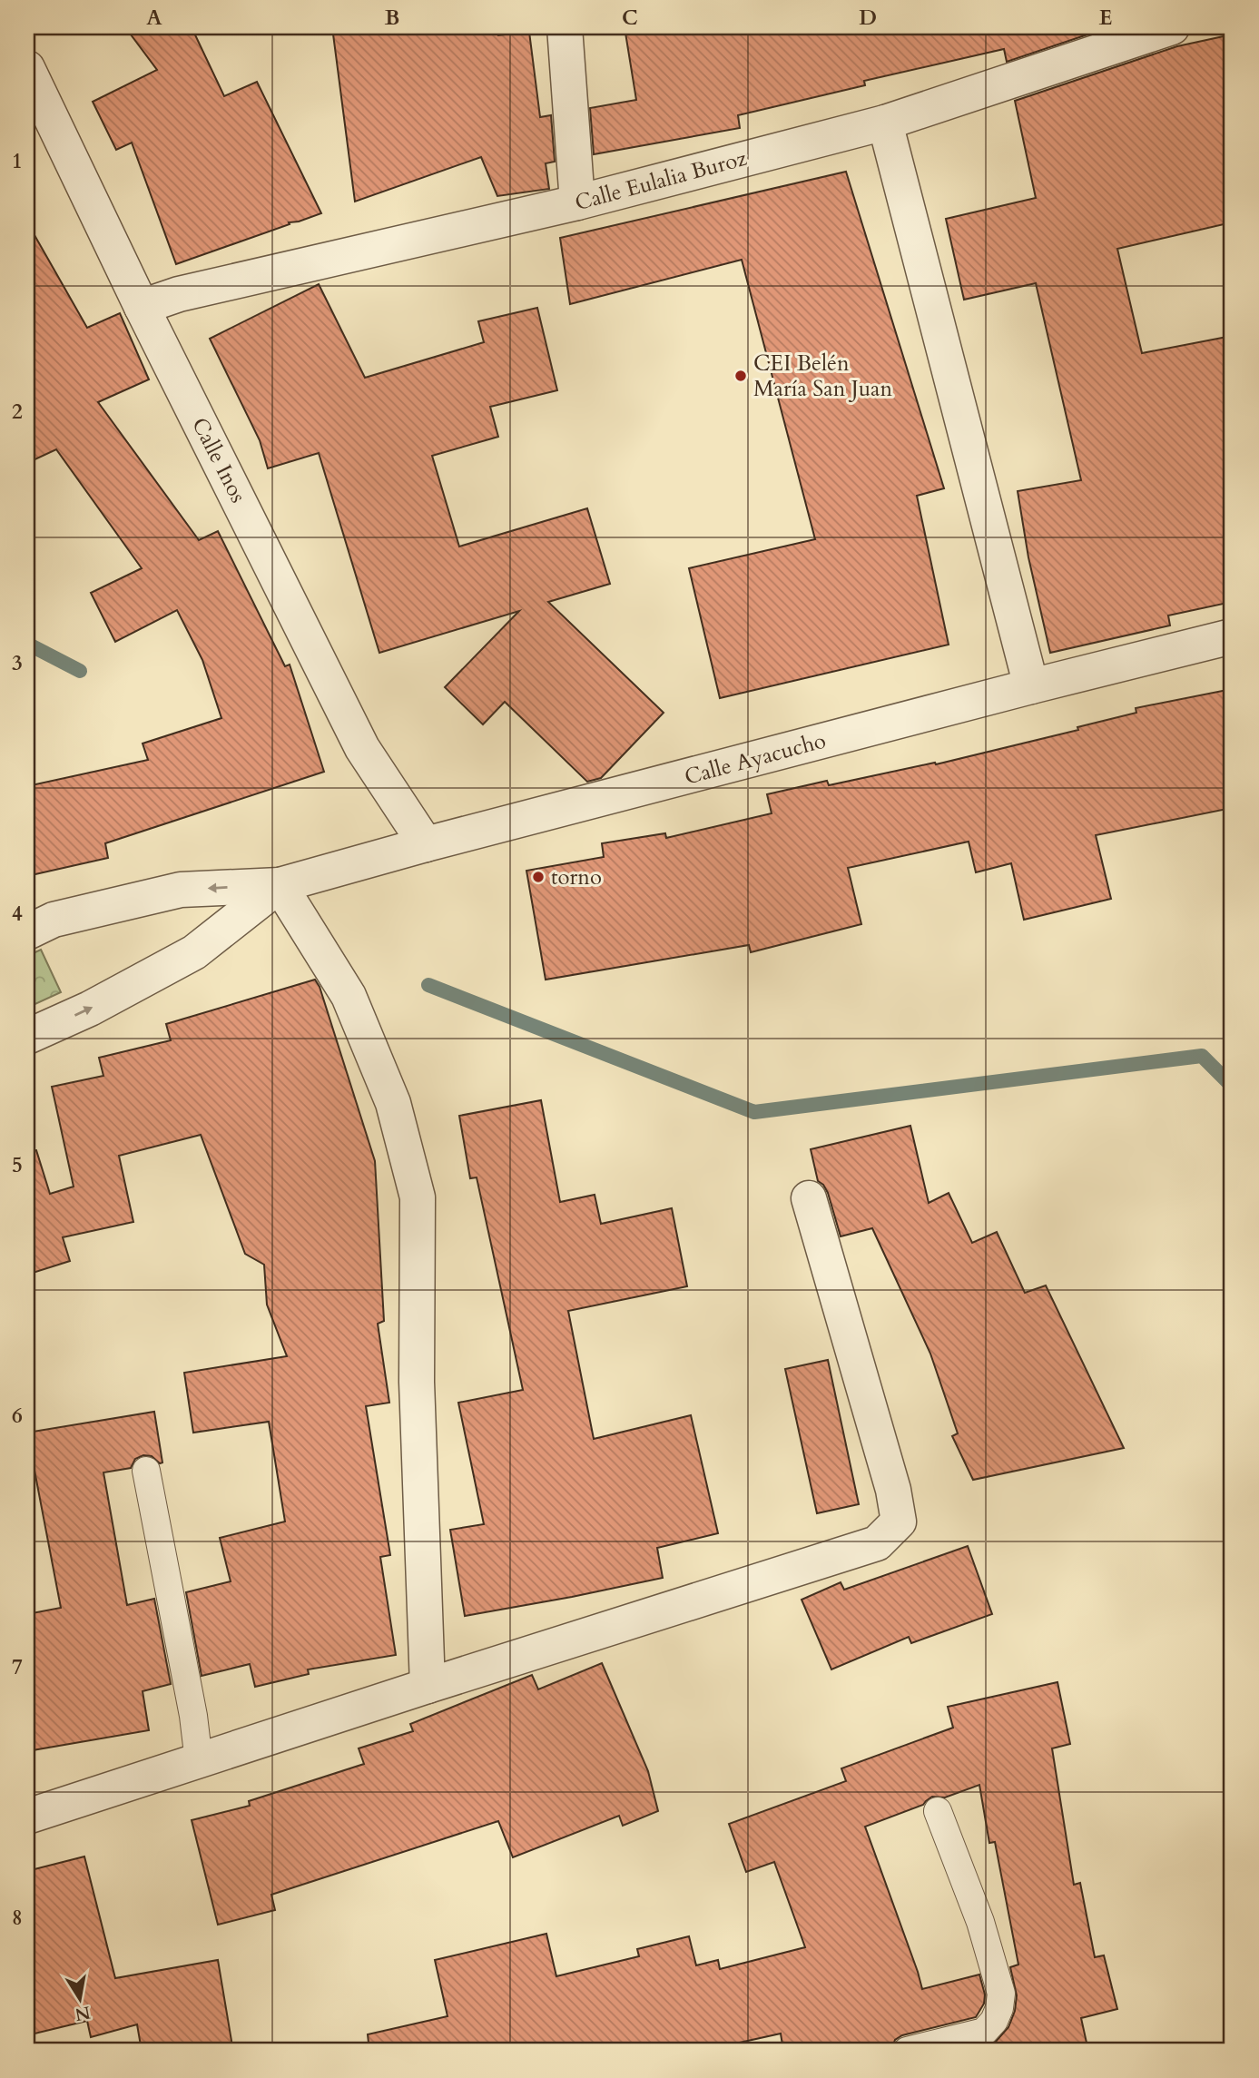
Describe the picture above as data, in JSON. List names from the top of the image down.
{
  "streets": {
    "street": ["Calle Eulalia Buroz", "Calle Inos", "Calle Ayacucho"]
  },
  "crossings": [
    ["Calle Eulalia Buroz", "Calle Inos"],
    ["Calle Inos", "Calle Ayacucho"]
  ],
  "places": ["CEI Belén María San Juan", "torno"],
  "north": "bottom",
  "grid": {
    "columns": [
      "A",
      "B",
      "C",
      "D",
      "E"
    ],
    "rows": [
      "1",
      "2",
      "3",
      "4",
      "5",
      "6",
      "7",
      "8"
    ]
  }
}
